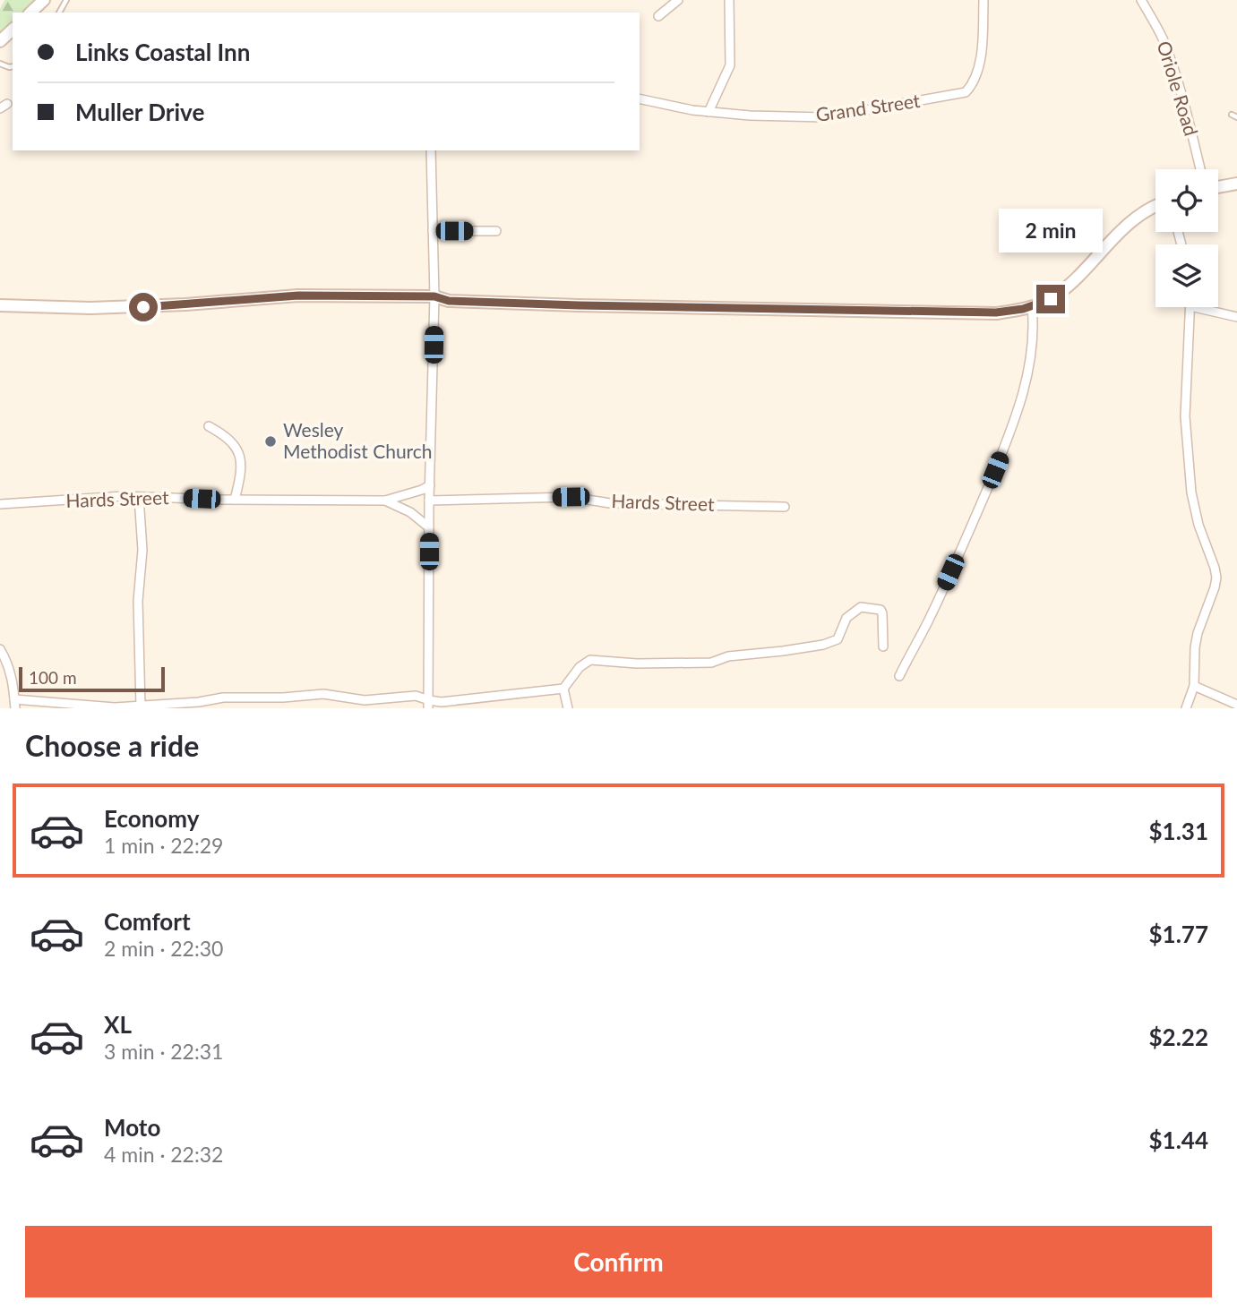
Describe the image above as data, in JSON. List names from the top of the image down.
{
  "streets": {
    "street": ["Oriole Road", "Grand Street", "Hards Street"]
  },
  "places": ["Wesley Methodist Church"],
  "scale_bar": "100 m",
  "page": {
    "banner": ["Links Coastal Inn", "Muller Drive"],
    "bubble": "2 min",
    "scale": "100 m",
    "heading": "Choose a ride",
    "list": [
      {
        "name": "Economy",
        "note": "1 min · 22:29",
        "value": "$1.31"
      },
      {
        "name": "Comfort",
        "note": "2 min · 22:30",
        "value": "$1.77"
      },
      {
        "name": "XL",
        "note": "3 min · 22:31",
        "value": "$2.22"
      },
      {
        "name": "Moto",
        "note": "4 min · 22:32",
        "value": "$1.44"
      }
    ],
    "buttons": "Confirm"
  }
}
